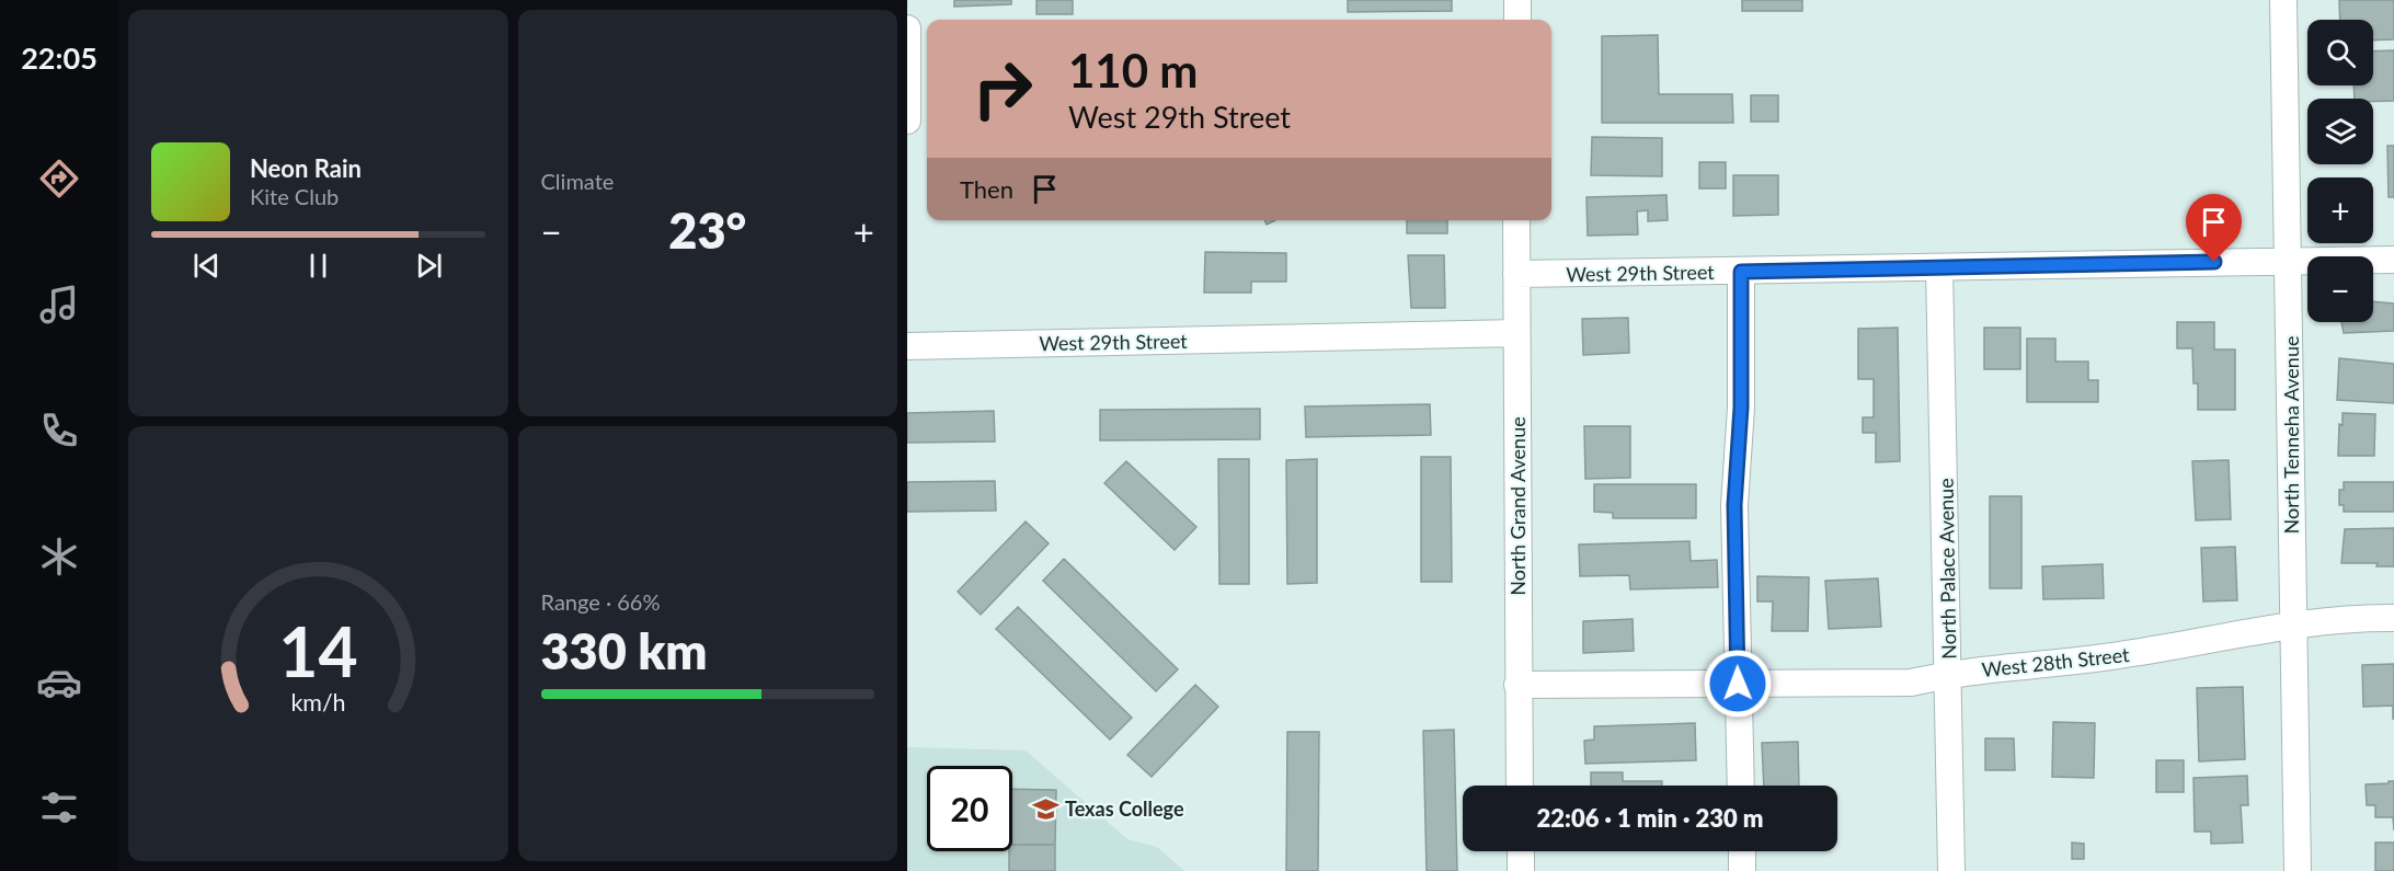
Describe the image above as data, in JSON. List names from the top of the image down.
{
  "streets": {
    "street": [
      "West 29th Street",
      "North Tenneha Avenue",
      "North Grand Avenue",
      "North Palace Avenue",
      "West 28th Street"
    ]
  },
  "crossings": [
    ["West 29th Street", "North Tenneha Avenue"],
    ["West 29th Street", "North Grand Avenue"],
    ["West 29th Street", "North Palace Avenue"],
    ["North Tenneha Avenue", "West 28th Street"],
    ["North Grand Avenue", "West 28th Street"],
    ["North Palace Avenue", "West 28th Street"]
  ],
  "places": {
    "school or university": ["Texas College"]
  },
  "page": {
    "tabs": "22:05",
    "tile": [
      "Climate",
      ["Range · 66%", "330 km"]
    ],
    "map_buttons": ["+", "−"],
    "turn": ["110 m", "West 29th Street"],
    "song": ["Neon Rain", "Kite Club"],
    "then": "Then",
    "heat": ["−", "23°", "+"],
    "limit": "20",
    "trip": "22:06 · 1 min · 230 m",
    "gauge": ["14", "km/h"]
  }
}
